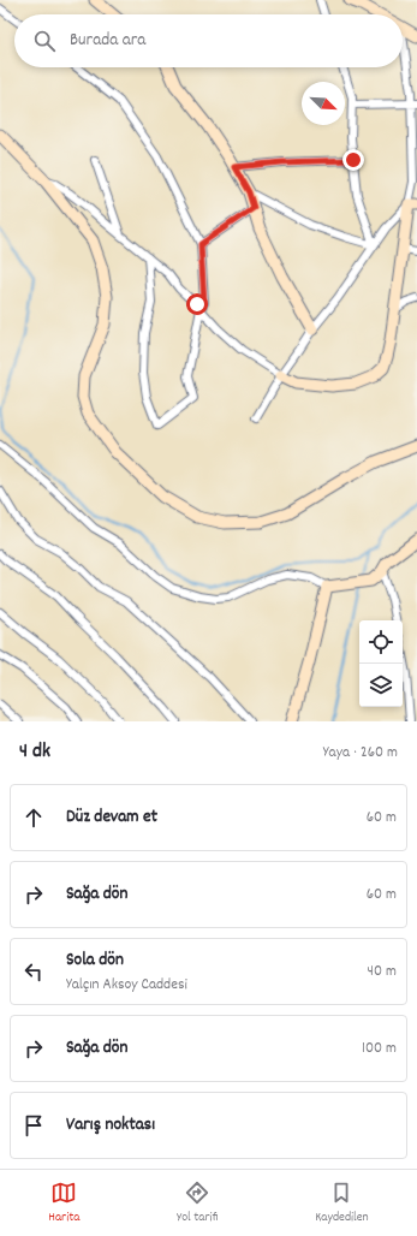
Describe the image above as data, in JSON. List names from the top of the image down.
{
  "north": "bottom right",
  "page": {
    "search": "Burada ara",
    "heading": ["4 dk", "Yaya · 260 m"],
    "list": [
      ["Düz devam et", "60 m"],
      ["Sağa dön", "60 m"],
      ["Sola dön", "Yalçın Aksoy Caddesi", "40 m"],
      ["Sağa dön", "100 m"],
      "Varış noktası"
    ],
    "nav": ["Harita", "Yol tarifi", "Kaydedilen"]
  }
}
